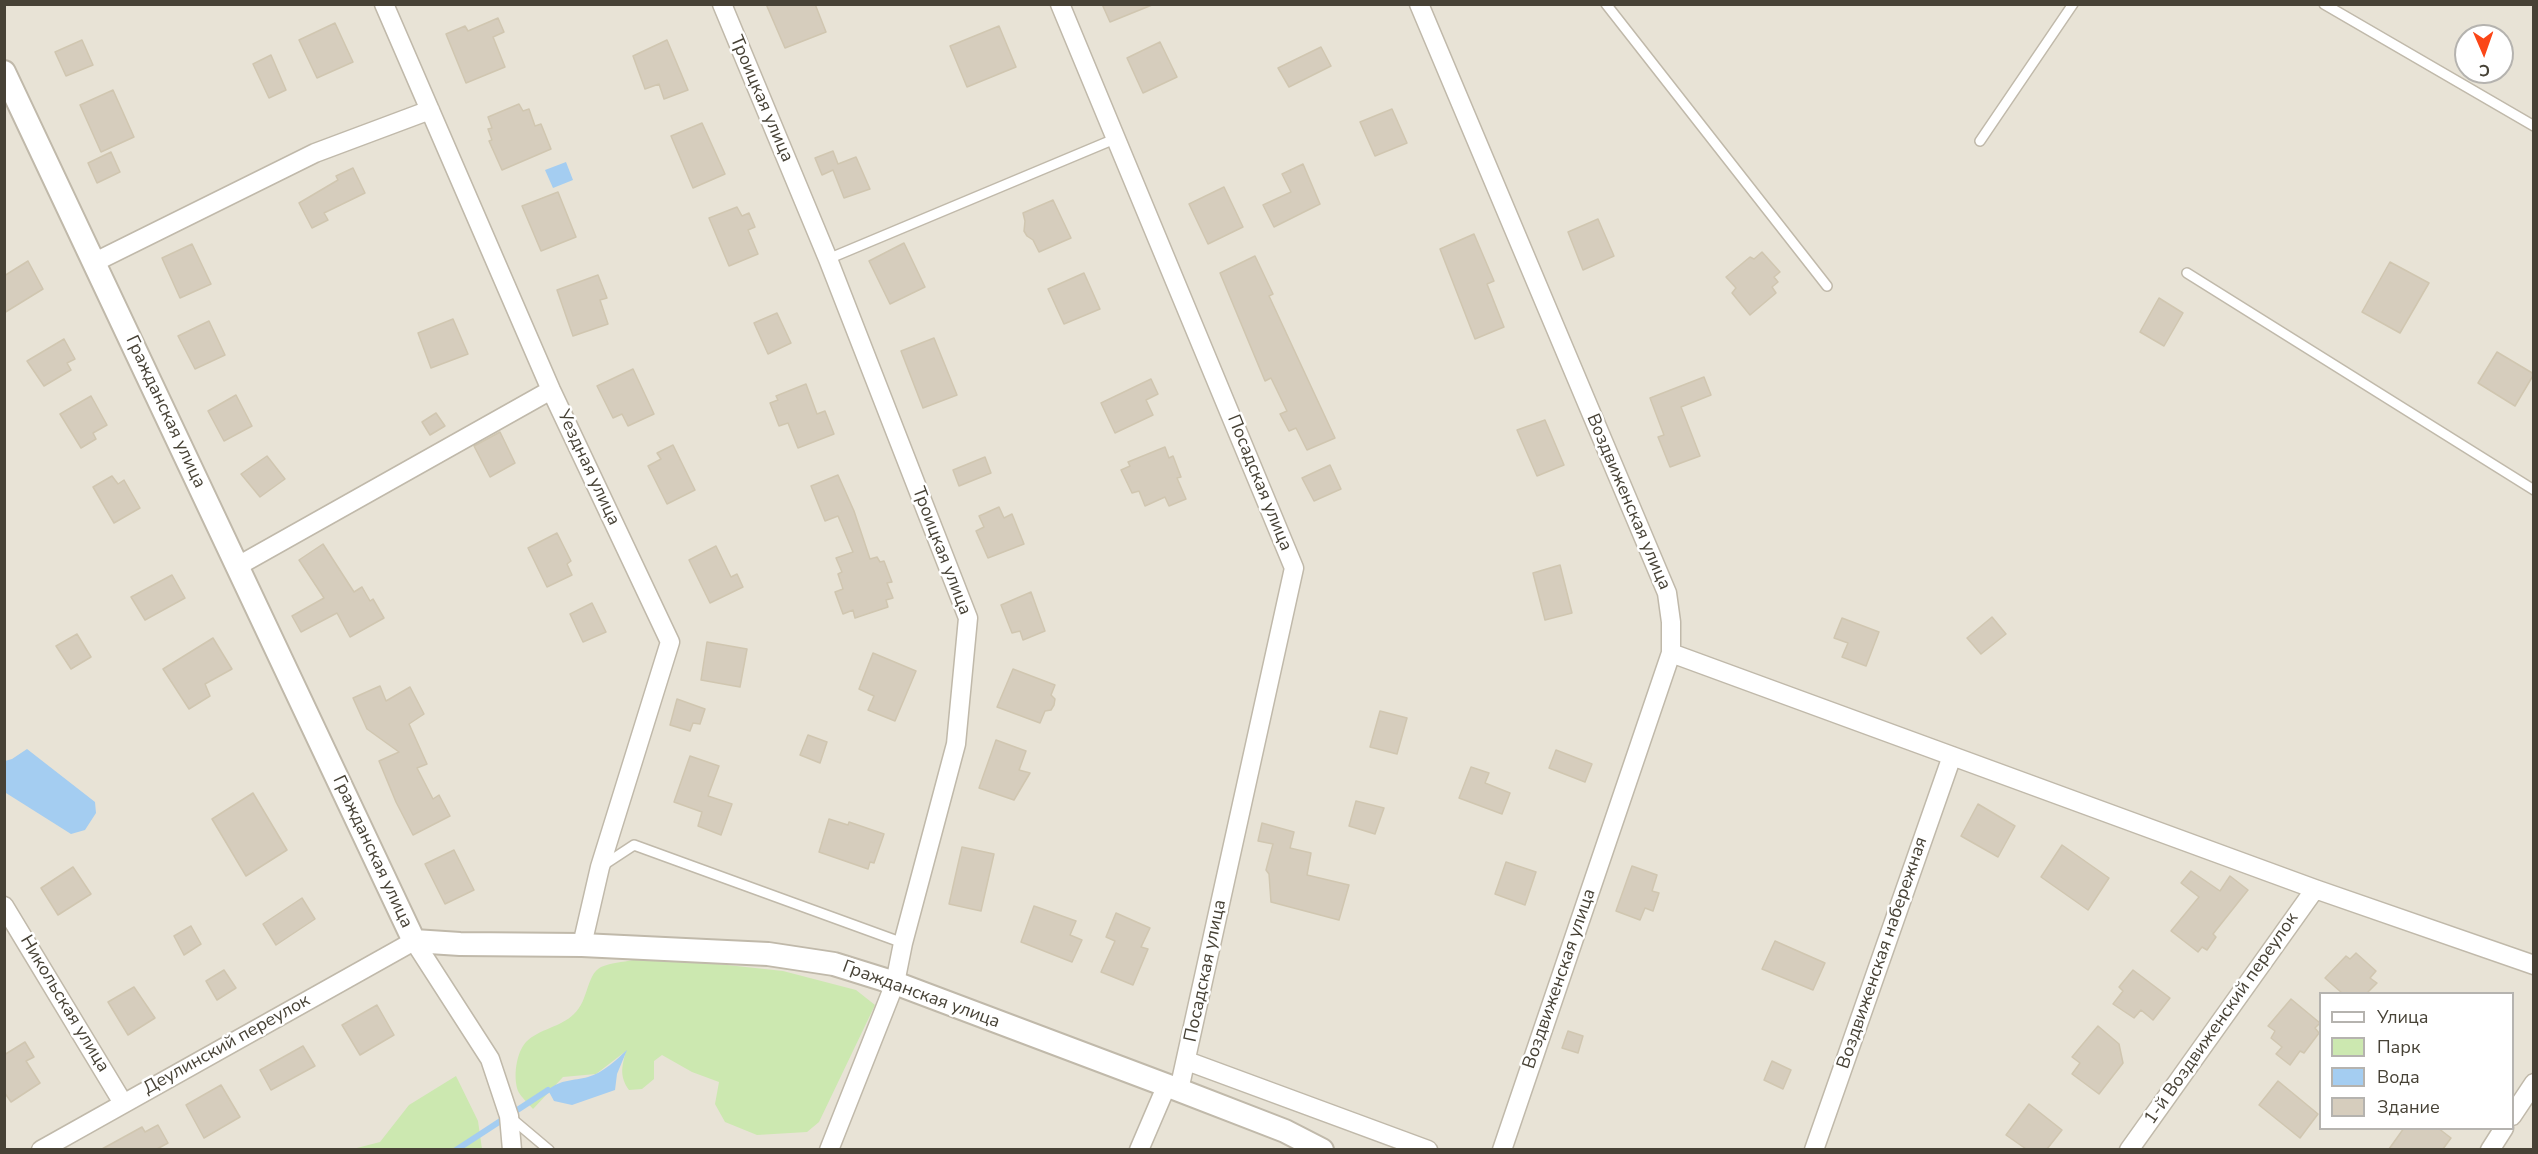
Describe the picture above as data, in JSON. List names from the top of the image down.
{
  "streets": {
    "street": [
      "Троицкая улица",
      "Гражданская улица",
      "Уездная улица",
      "Посадская улица",
      "Воздвиженская улица",
      "Воздвиженская набережная",
      "Никольская улица",
      "1-й Воздвиженский переулок",
      "Деулинский переулок"
    ]
  },
  "crossings": [
    ["Троицкая улица", "Гражданская улица"],
    ["Гражданская улица", "Уездная улица"],
    ["Гражданская улица", "Посадская улица"],
    ["Гражданская улица", "Деулинский переулок"],
    ["Никольская улица", "Деулинский переулок"]
  ],
  "legend": [
    "Улица",
    "Парк",
    "Вода",
    "Здание"
  ],
  "north": "bottom"
}
